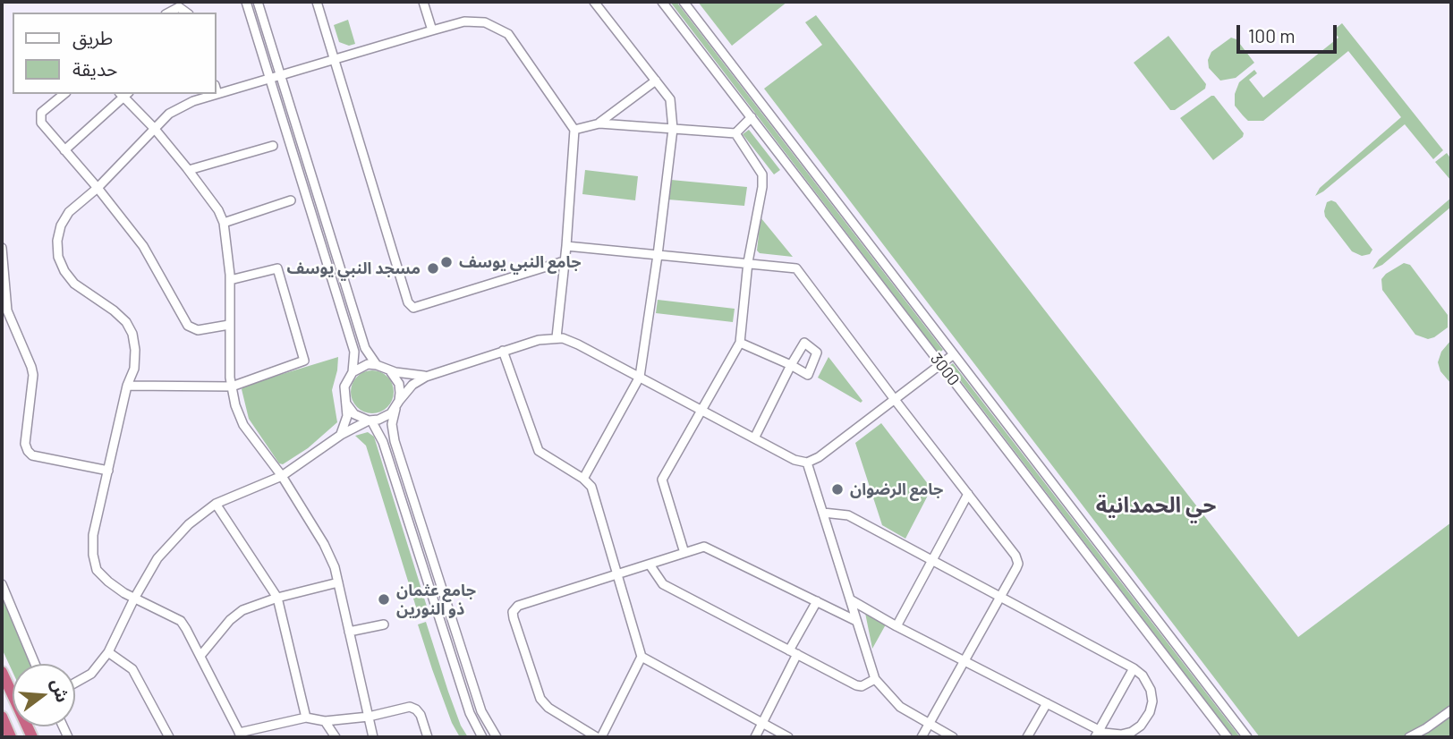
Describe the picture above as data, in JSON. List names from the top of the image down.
{
  "streets": {
    "street": ["3000"]
  },
  "districts": ["حي الحمدانية"],
  "places": [
    "جامع النبي يوسف",
    "مسجد النبي يوسف",
    "جامع الرضوان",
    "جامع عثمان ذو النورين"
  ],
  "legend": ["طريق", "حديقة"],
  "scale_bar": "100 m",
  "north": "right"
}
